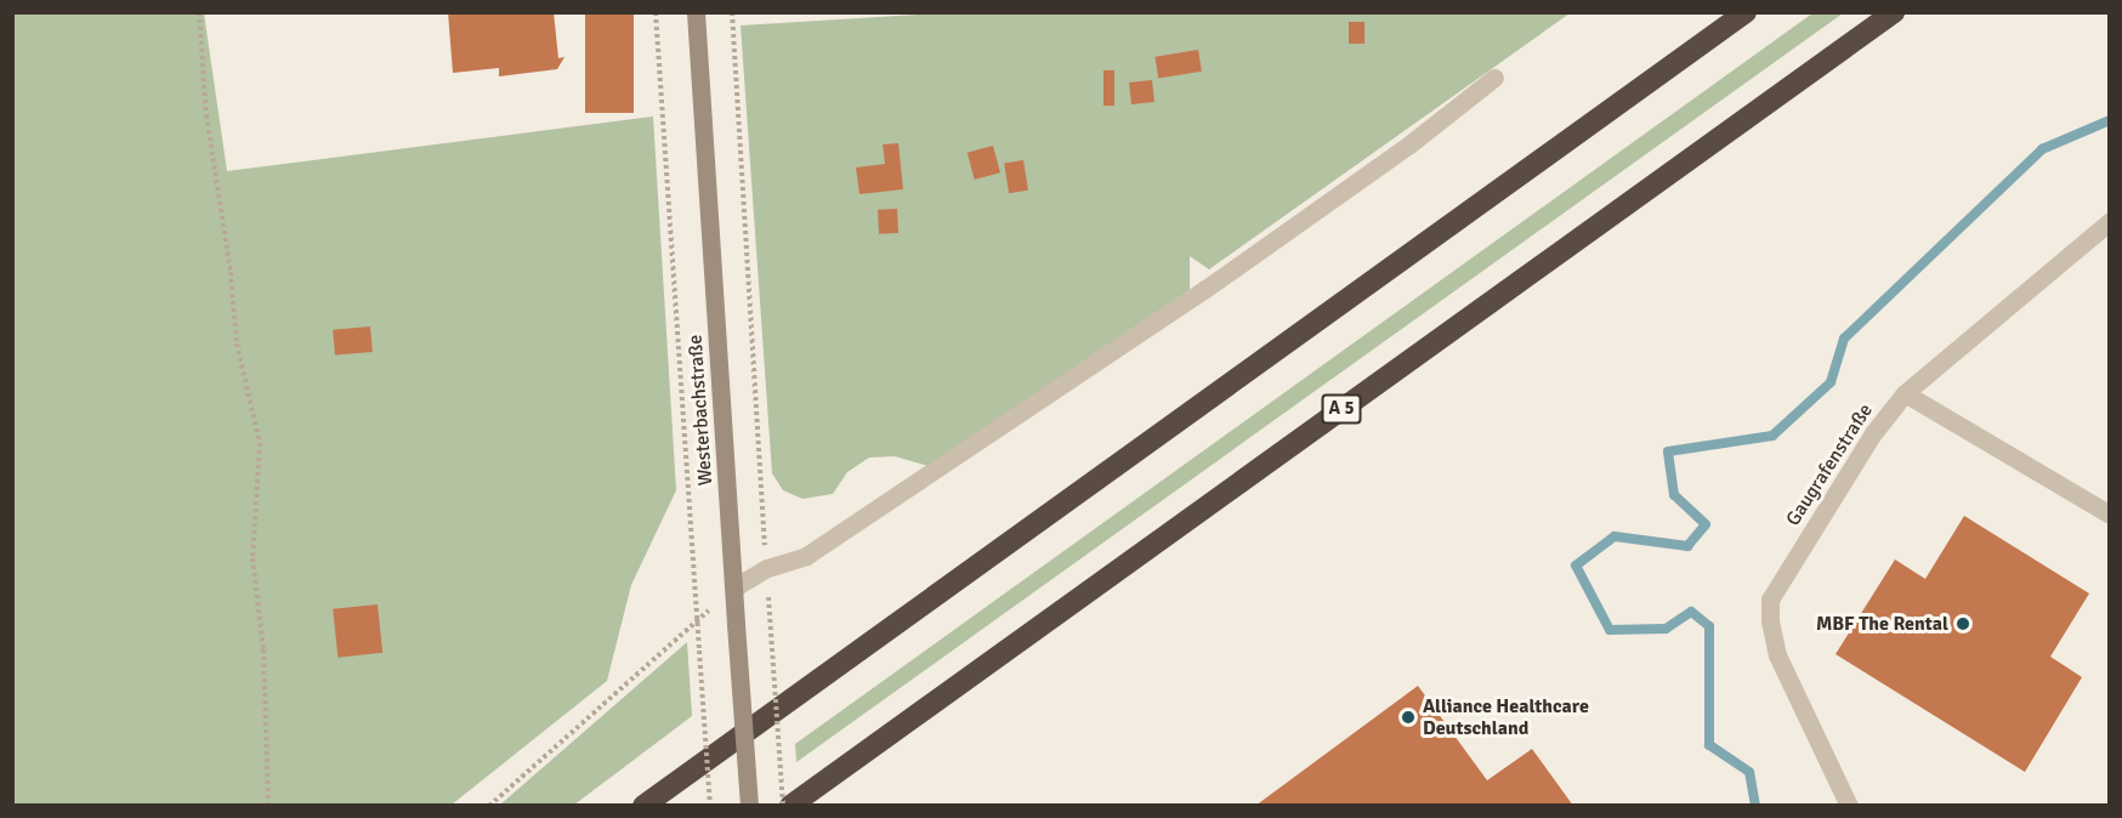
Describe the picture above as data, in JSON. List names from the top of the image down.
{
  "streets": {
    "highway": ["A 5"],
    "main road": ["Westerbachstraße"],
    "street": ["Gaugrafenstraße"]
  },
  "places": ["MBF The Rental", "Alliance Healthcare Deutschland"]
}
